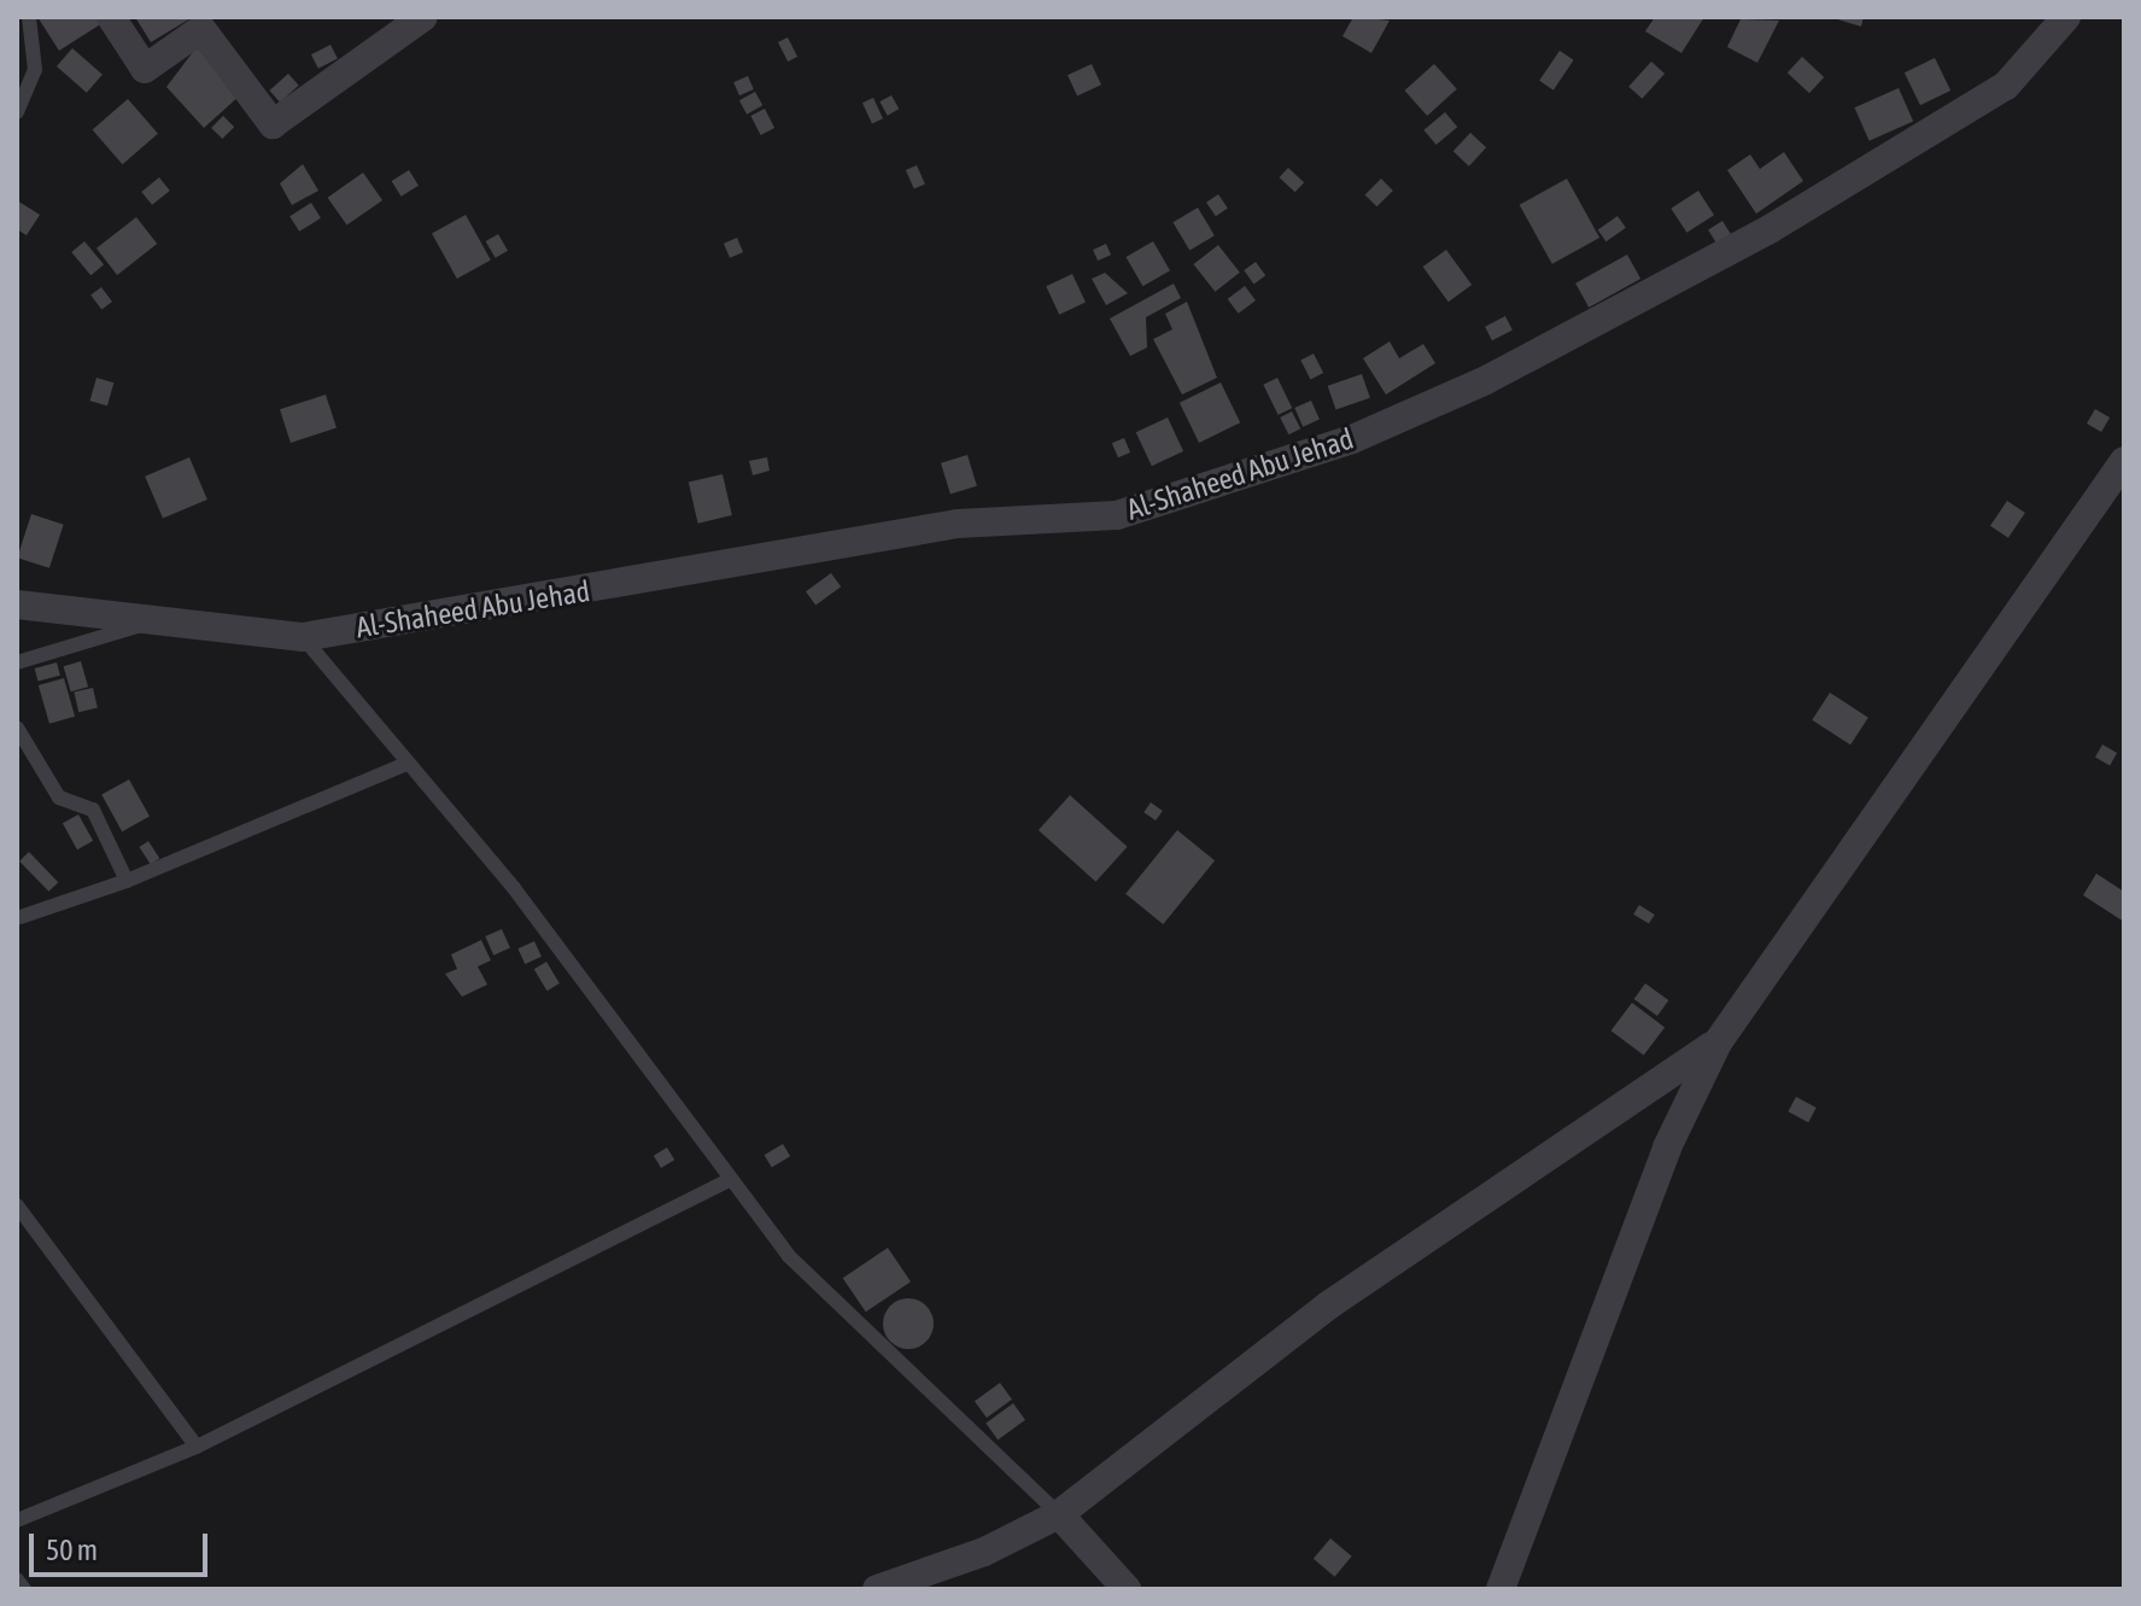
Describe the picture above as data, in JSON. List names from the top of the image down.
{
  "streets": {
    "street": ["Al-Shaheed Abu Jehad"]
  },
  "scale_bar": "50 m"
}
